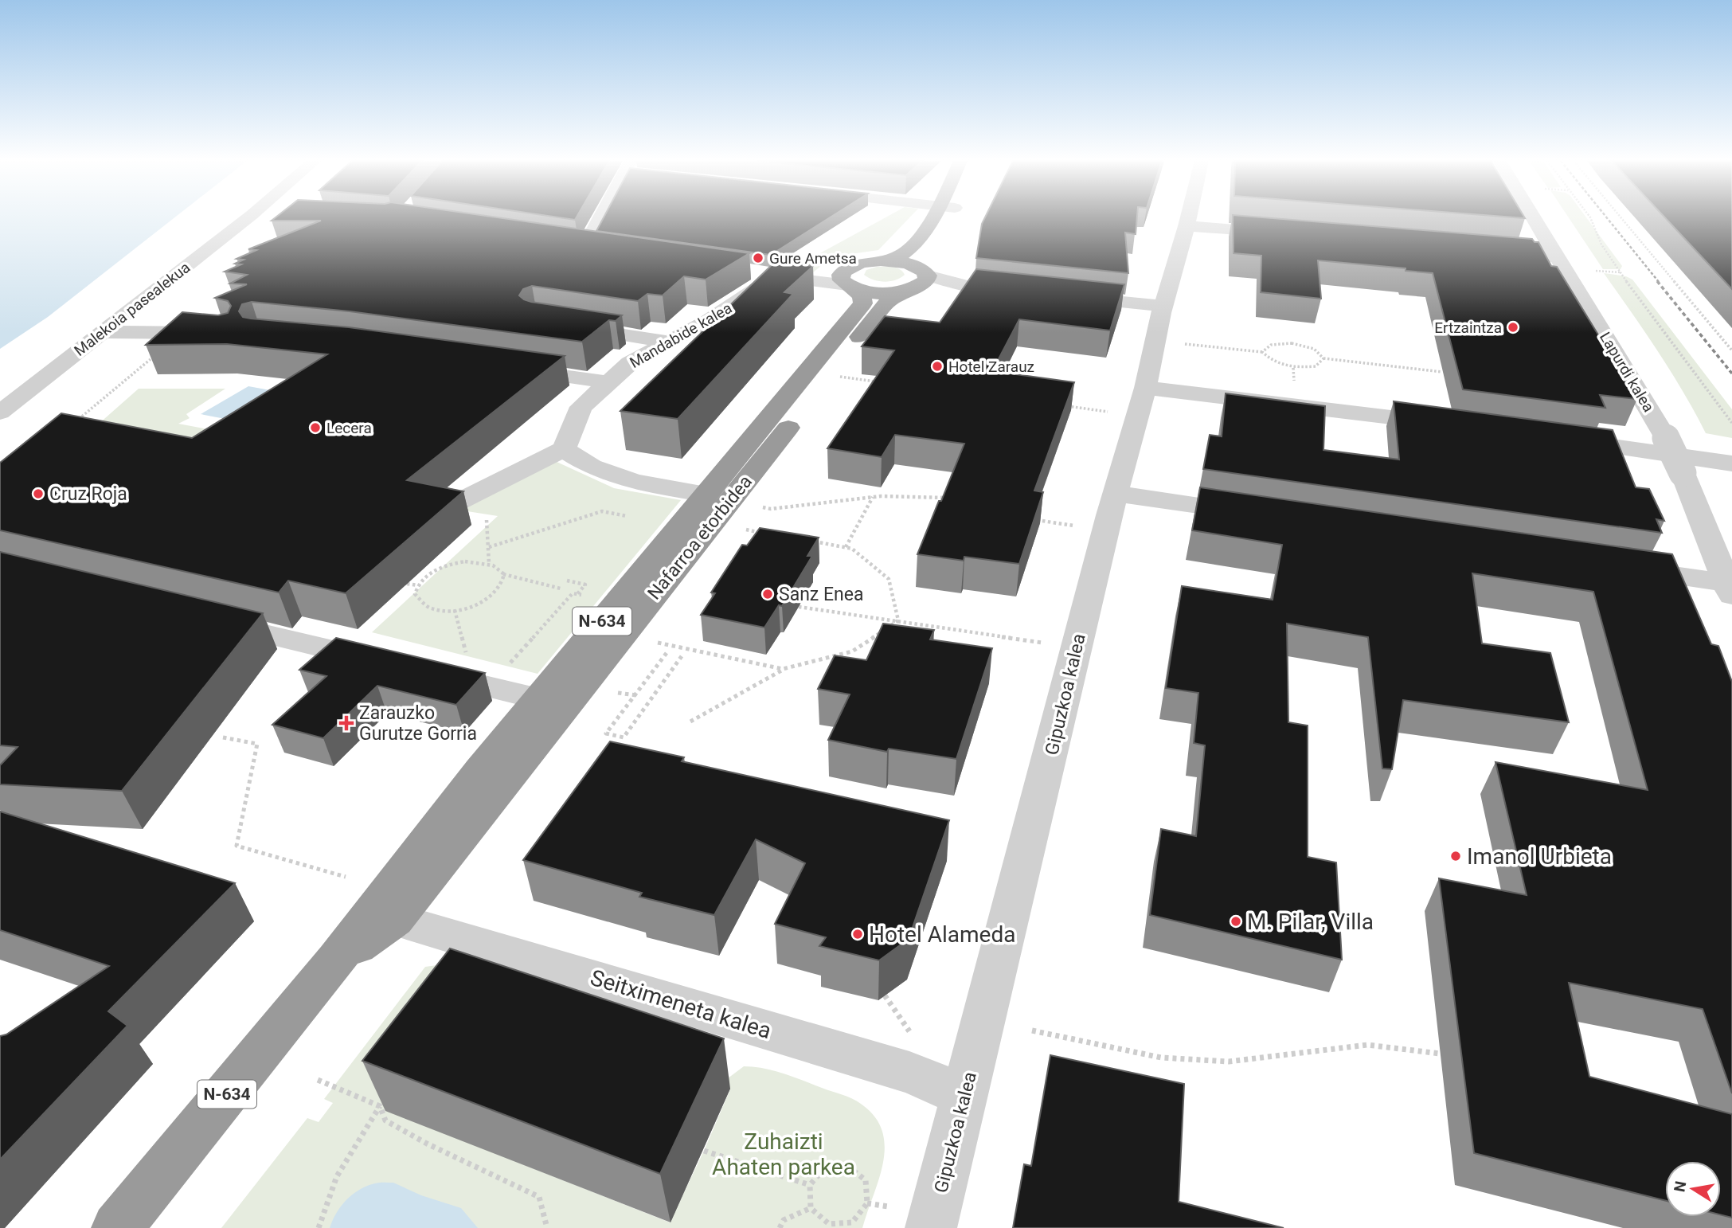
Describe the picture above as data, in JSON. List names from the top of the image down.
{
  "streets": {
    "highway": ["Nafarroa etorbidea", "N-634"],
    "street": [
      "Malekoia pasealekua",
      "Mandabide kalea",
      "Lapurdi kalea",
      "Gipuzkoa kalea",
      "Seitximeneta kalea"
    ]
  },
  "crossings": [
    ["Nafarroa etorbidea", "N-634"],
    ["Nafarroa etorbidea", "Seitximeneta kalea"],
    ["Gipuzkoa kalea", "Seitximeneta kalea"]
  ],
  "parks": ["Zuhaizti Ahaten parkea"],
  "places": {
    "other": [
      "Gure Ametsa",
      "Ertzaintza",
      "Hotel Zarauz",
      "Lecera",
      "Cruz Roja",
      "Sanz Enea",
      "Imanol Urbieta",
      "M. Pilar, Villa",
      "Hotel Alameda"
    ],
    "health": ["Zarauzko Gurutze Gorria"]
  },
  "north": "left"
}
